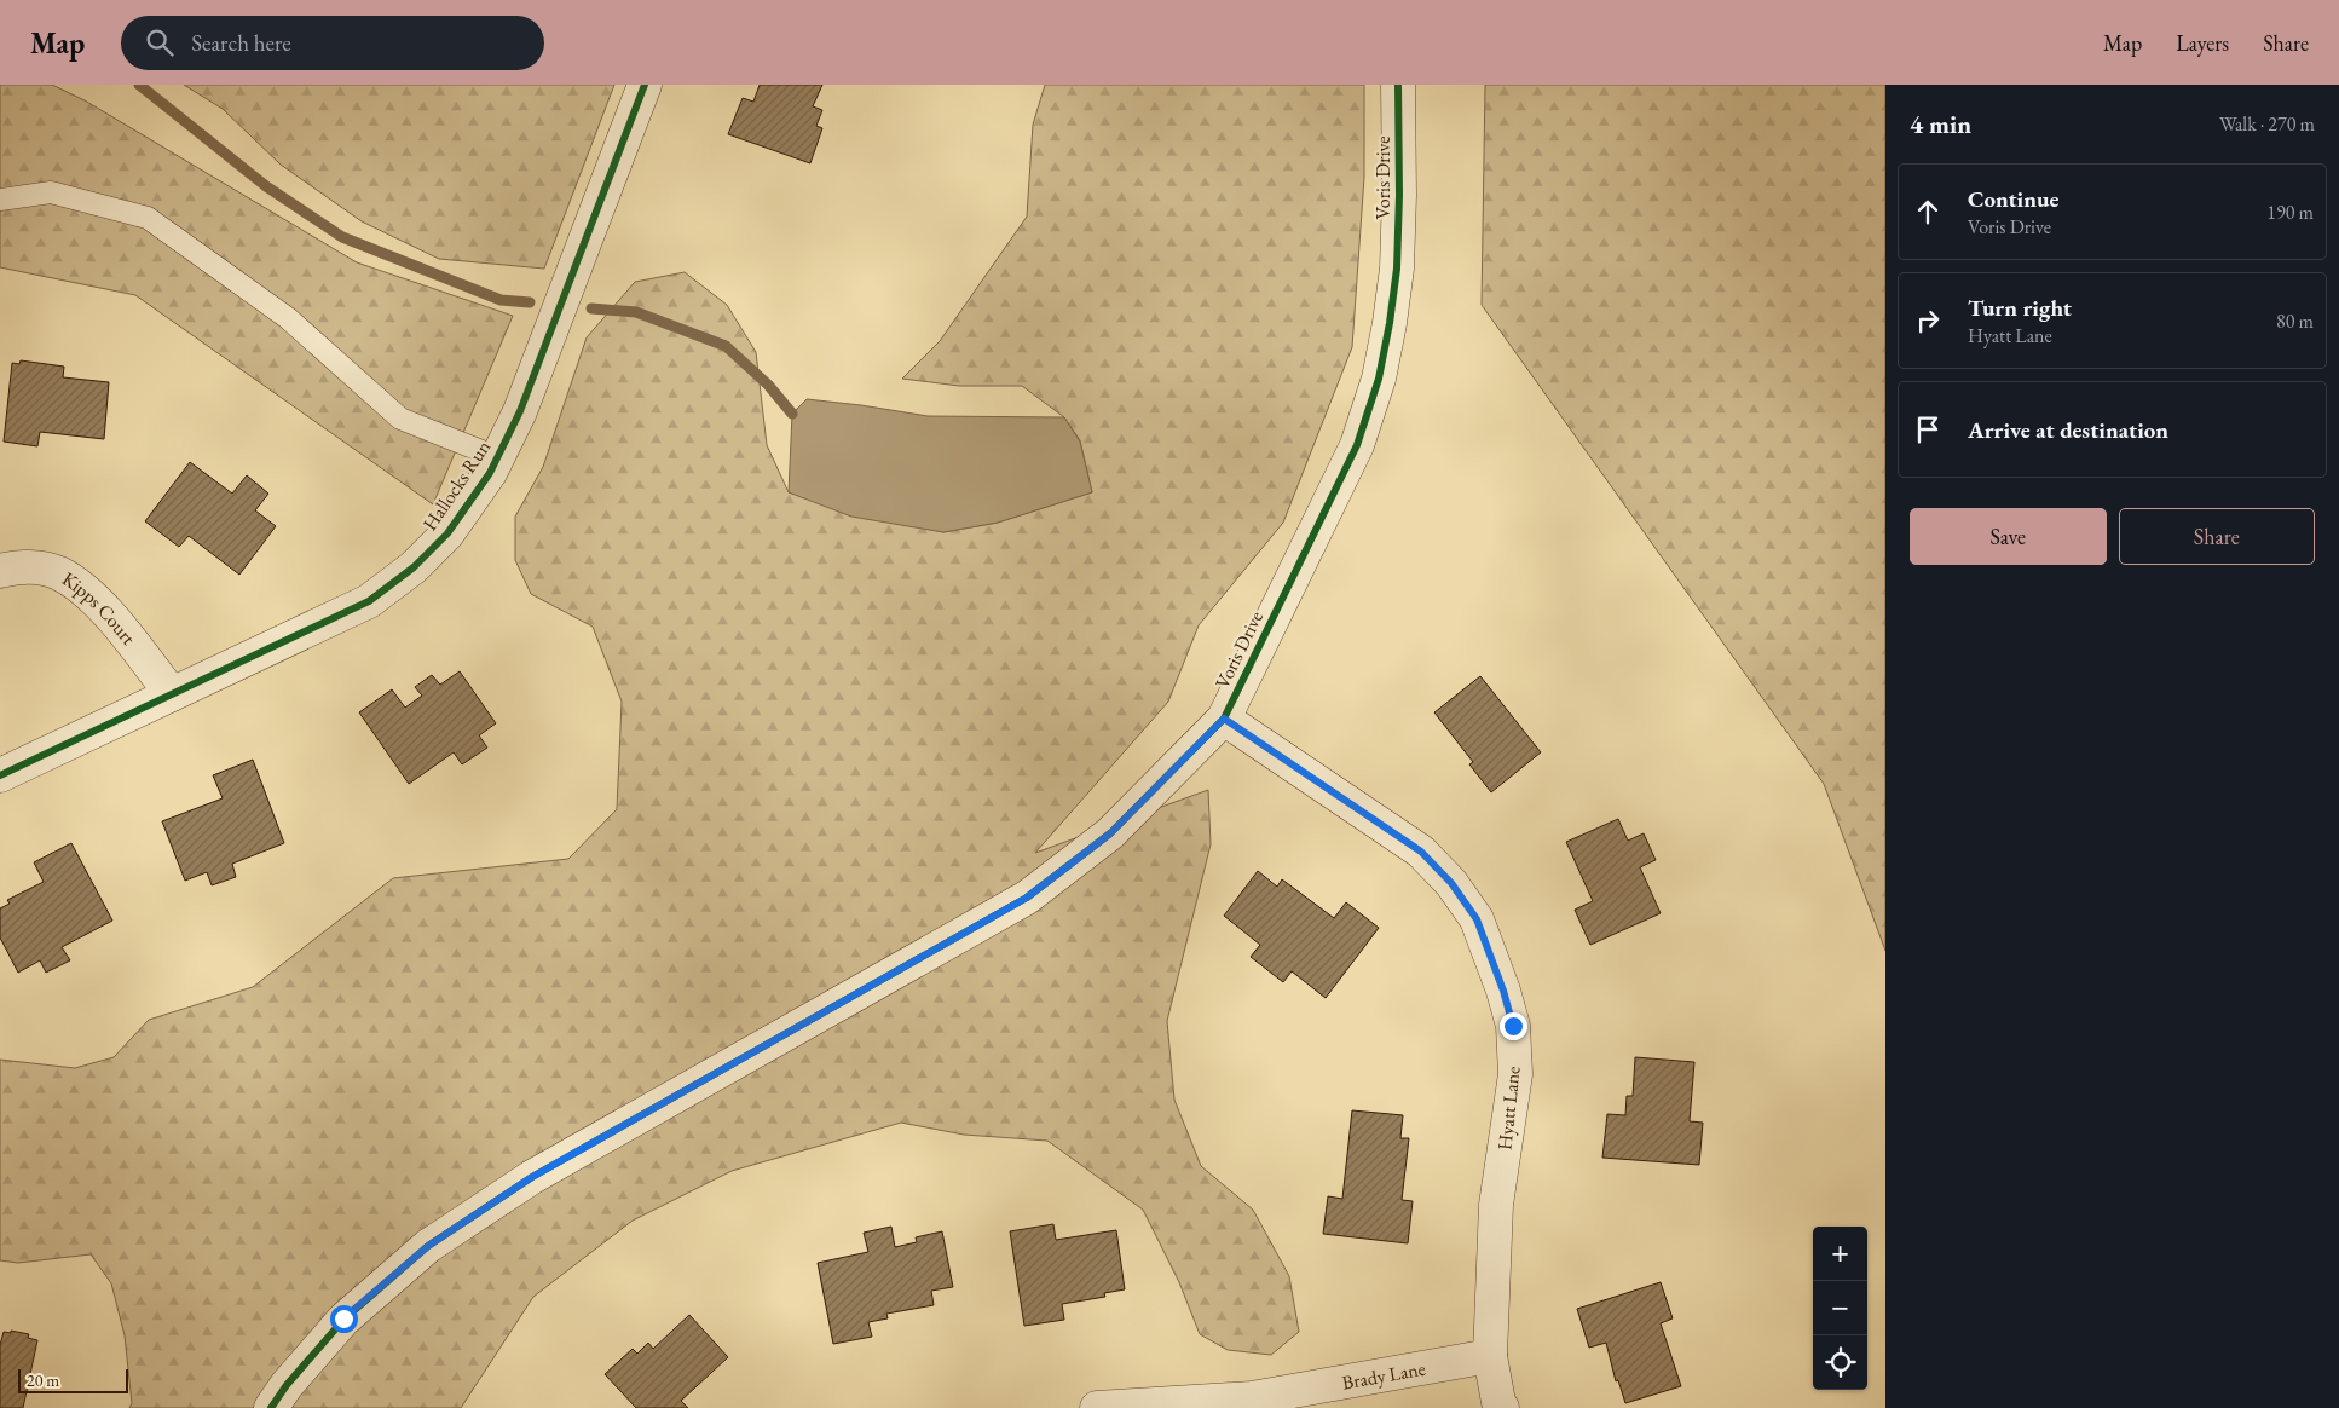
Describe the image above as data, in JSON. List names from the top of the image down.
{
  "streets": {
    "street": [
      "Voris Drive",
      "Hallocks Run",
      "Kipps Court",
      "Hyatt Lane",
      "Brady Lane"
    ]
  },
  "crossings": [
    ["Voris Drive", "Hyatt Lane"],
    ["Hallocks Run", "Kipps Court"],
    ["Hyatt Lane", "Brady Lane"]
  ],
  "scale_bar": "20 m",
  "page": {
    "header": "Map",
    "search": "Search here",
    "nav": ["Map", "Layers", "Share"],
    "heading": ["4 min", "Walk · 270 m"],
    "list": [
      ["Continue", "Voris Drive", "190 m"],
      ["Turn right", "Hyatt Lane", "80 m"],
      "Arrive at destination"
    ],
    "buttons": ["Save", "Share"],
    "map_buttons": ["+", "−"],
    "scale": "20 m"
  }
}
